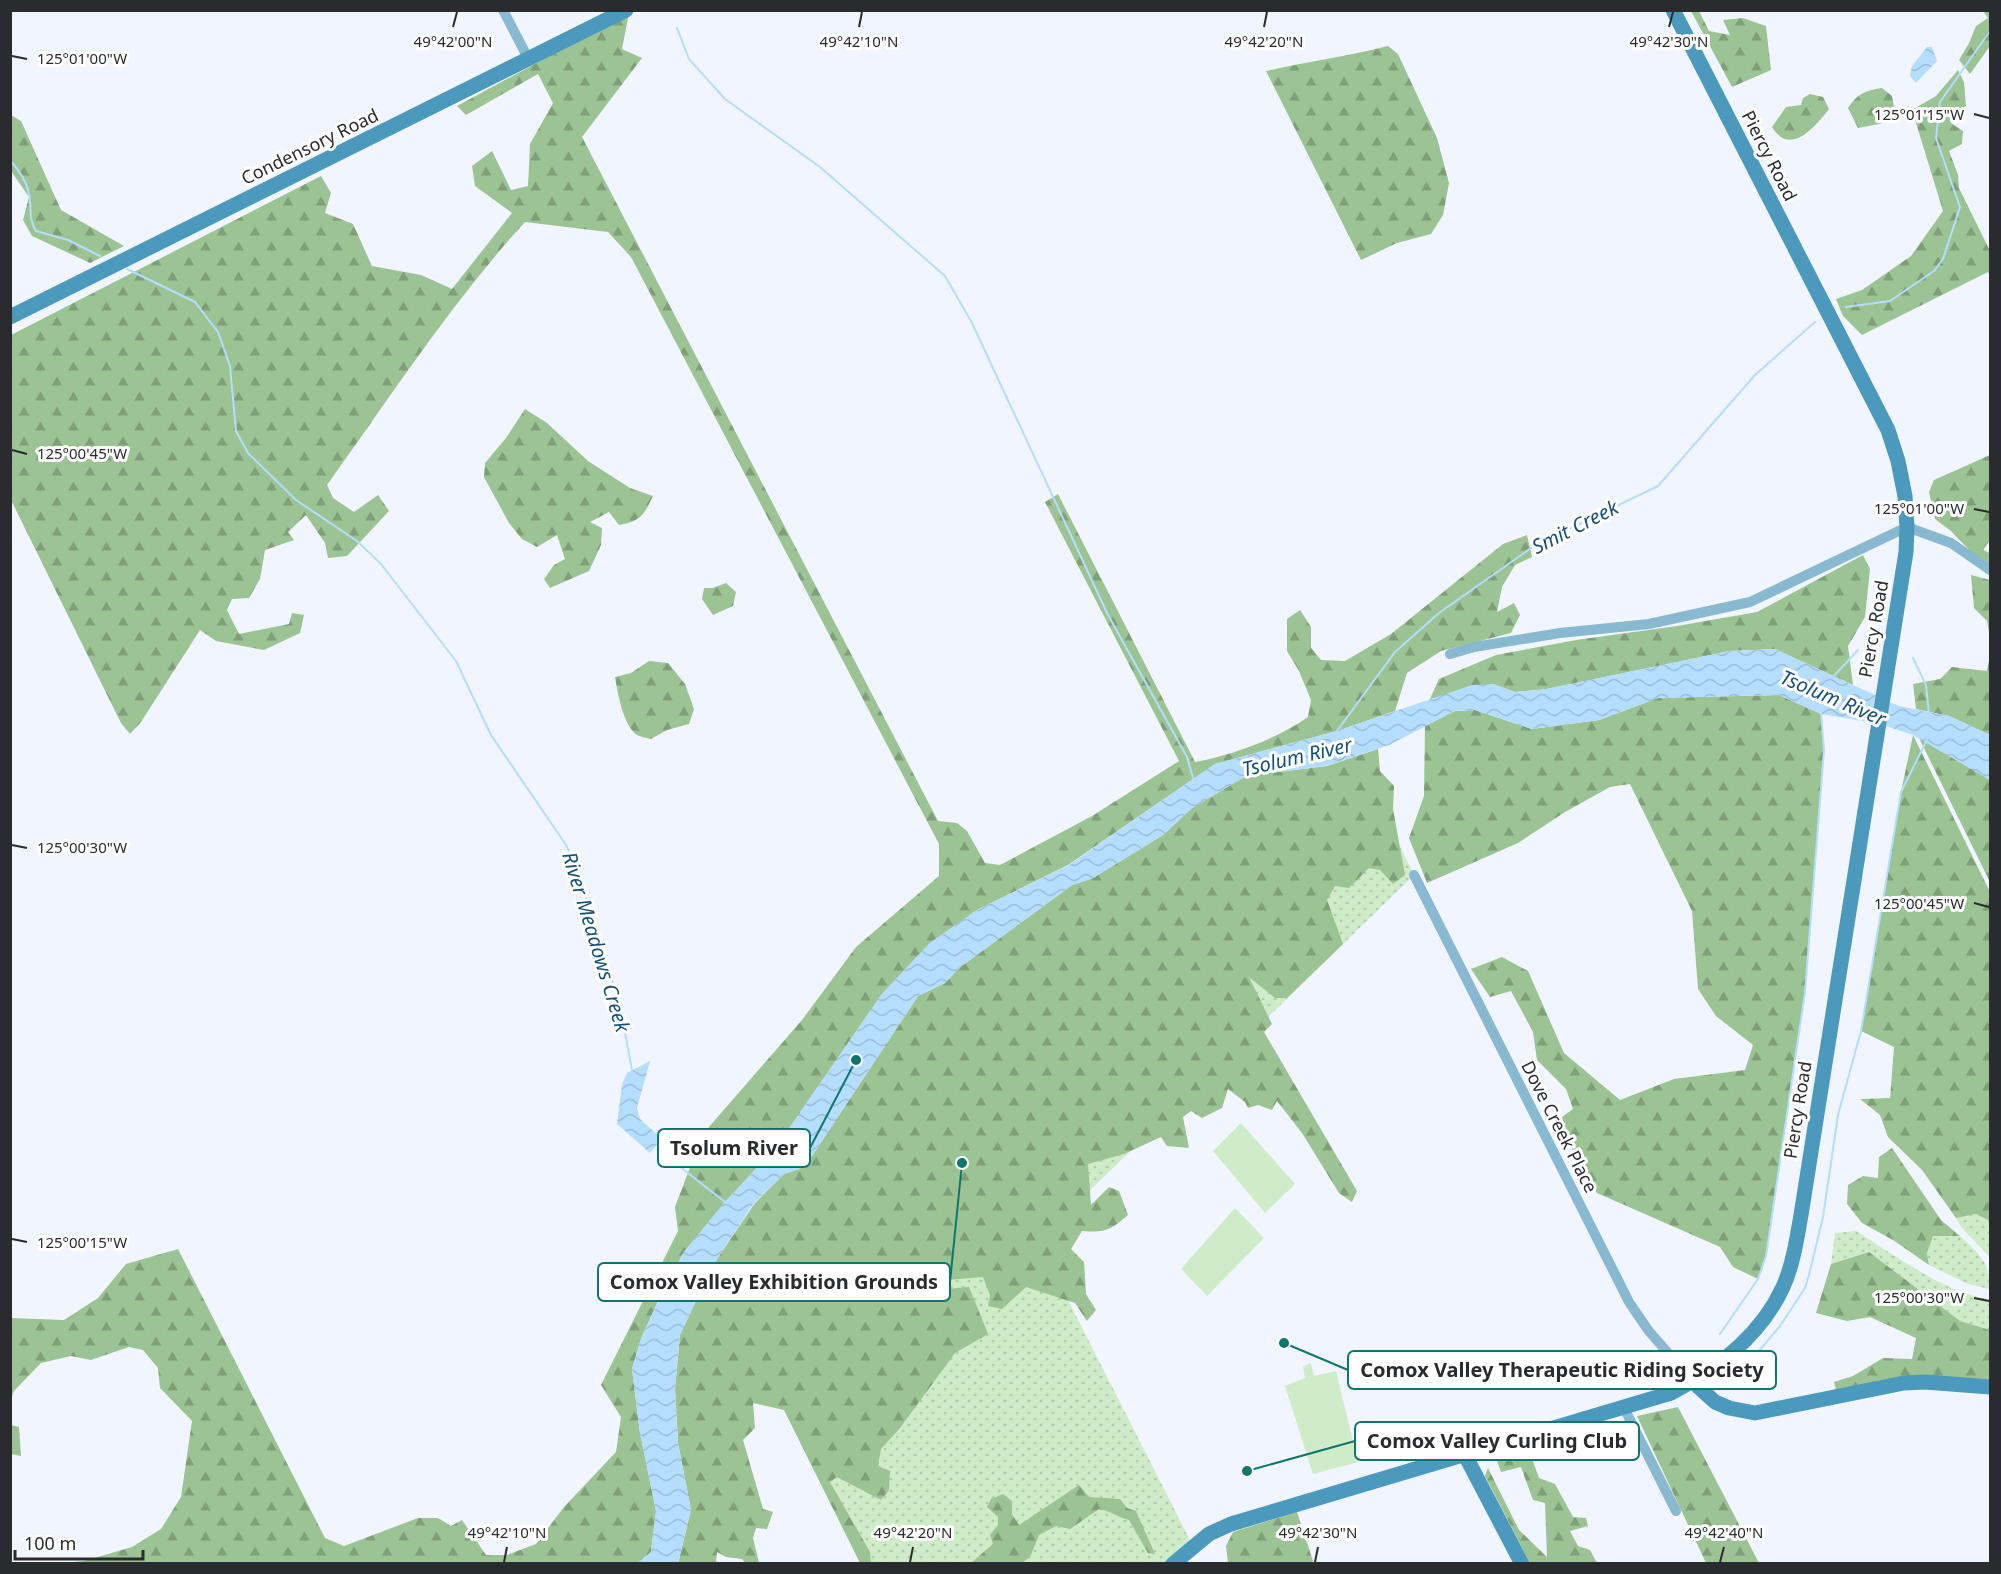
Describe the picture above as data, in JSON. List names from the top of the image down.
{
  "streets": {
    "main road": ["Condensory Road", "Piercy Road"],
    "street": ["Dove Creek Place"]
  },
  "crossings": [
    ["Piercy Road", "Dove Creek Place"]
  ],
  "water": ["Smit Creek", "Tsolum River", "River Meadows Creek"],
  "places": [
    "Tsolum River",
    "Comox Valley Exhibition Grounds",
    "Comox Valley Therapeutic Riding Society",
    "Comox Valley Curling Club"
  ],
  "scale_bar": "100 m",
  "coordinates": [
    "49°42'00\"N",
    "49°42'10\"N",
    "49°42'20\"N",
    "49°42'30\"N",
    "125°01'00\"W",
    "125°01'15\"W",
    "125°00'45\"W",
    "125°00'30\"W",
    "125°00'15\"W",
    "49°42'40\"N"
  ]
}
